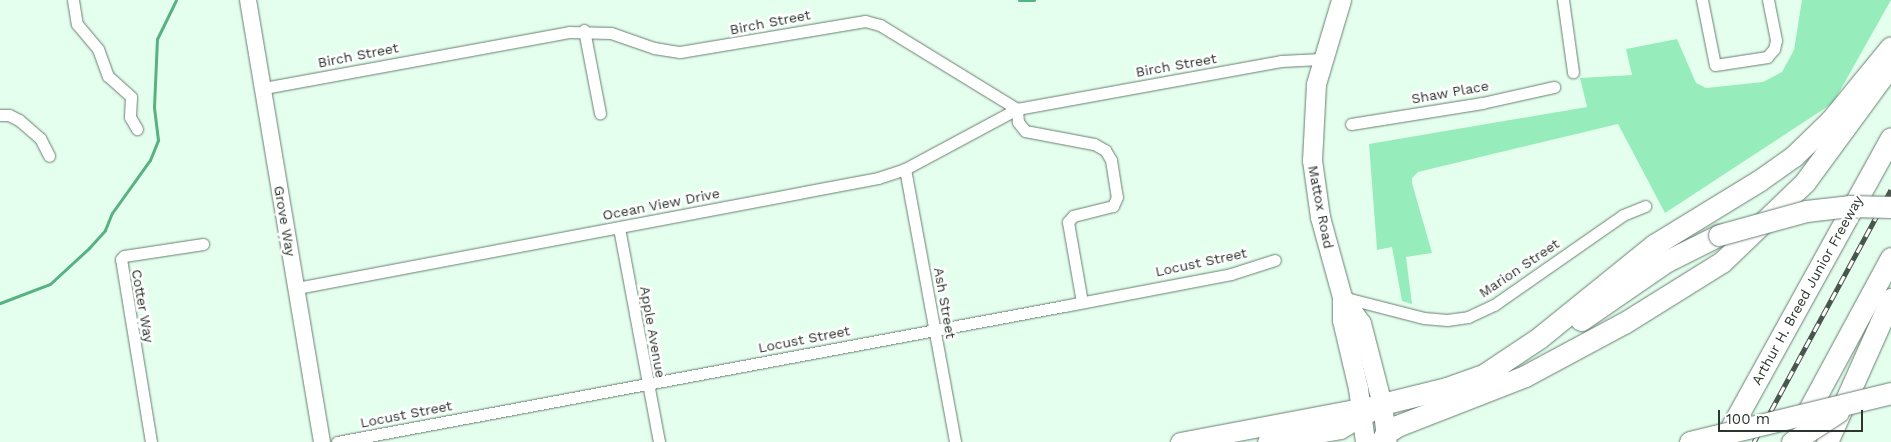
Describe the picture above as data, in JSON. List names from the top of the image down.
{
  "streets": {
    "highway": ["Arthur H. Breed Junior Freeway"],
    "main road": ["Mattox Road", "Grove Way"],
    "street": [
      "Birch Street",
      "Shaw Place",
      "Ocean View Drive",
      "Locust Street",
      "Marion Street",
      "Ash Street",
      "Cotter Way",
      "Apple Avenue"
    ]
  },
  "crossings": [
    ["Birch Street", "Ocean View Drive"],
    ["Birch Street", "Mattox Road"],
    ["Birch Street", "Grove Way"],
    ["Ocean View Drive", "Grove Way"],
    ["Ocean View Drive", "Ash Street"],
    ["Ocean View Drive", "Apple Avenue"],
    ["Mattox Road", "Marion Street"],
    ["Locust Street", "Ash Street"],
    ["Locust Street", "Apple Avenue"]
  ],
  "scale_bar": "100 m"
}
